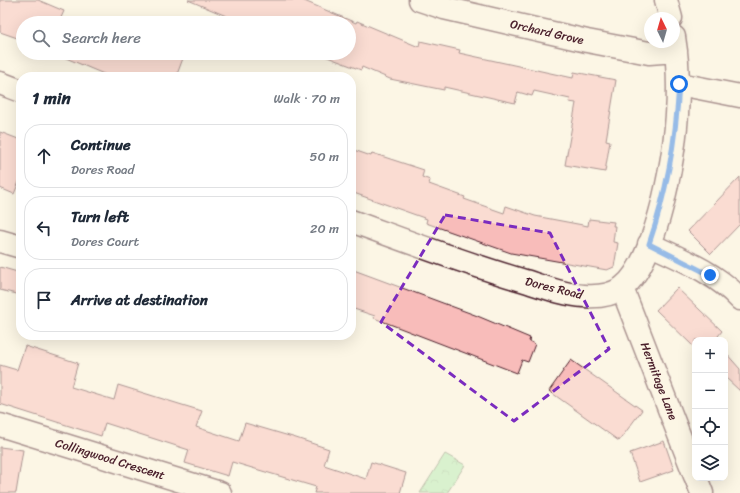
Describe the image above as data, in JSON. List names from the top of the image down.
{
  "streets": {
    "street": [
      "Orchard Grove",
      "Dores Road",
      "Hermitage Lane",
      "Collingwood Crescent"
    ]
  },
  "crossings": [
    ["Dores Road", "Hermitage Lane"]
  ],
  "north": "top",
  "page": {
    "search": "Search here",
    "heading": ["1 min", "Walk · 70 m"],
    "list": [
      ["Continue", "Dores Road", "50 m"],
      ["Turn left", "Dores Court", "20 m"],
      "Arrive at destination"
    ],
    "map_buttons": ["+", "−"]
  }
}
